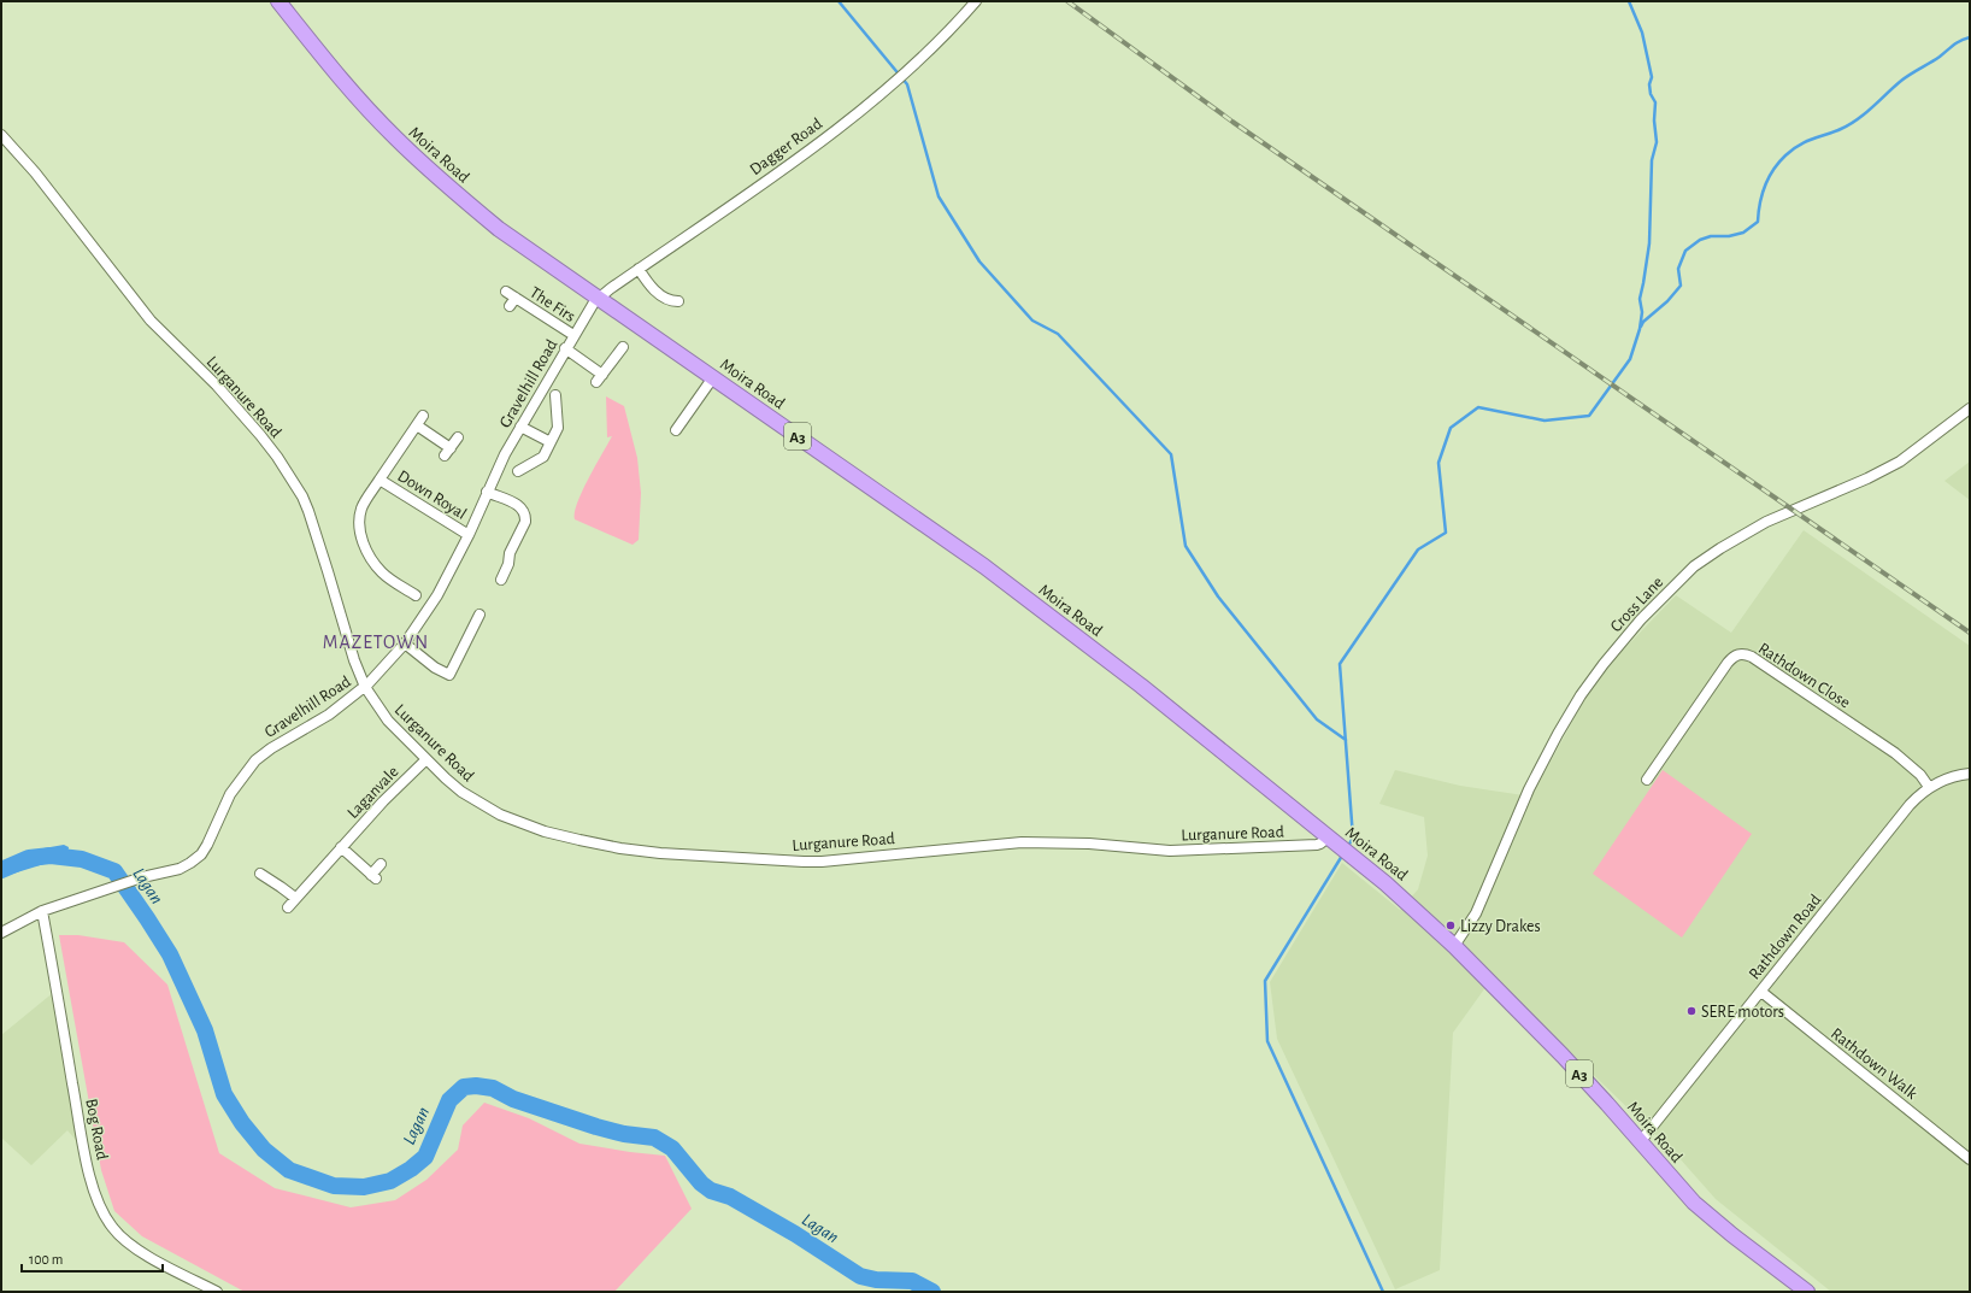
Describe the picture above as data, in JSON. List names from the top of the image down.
{
  "streets": {
    "highway": ["Moira Road", "A3"],
    "street": [
      "Dagger Road",
      "The Firs",
      "Gravelhill Road",
      "Lurganure Road",
      "Down Royal",
      "Cross Lane",
      "Rathdown Close",
      "Laganvale",
      "Rathdown Road",
      "Rathdown Walk",
      "Bog Road"
    ]
  },
  "crossings": [
    ["Dagger Road", "Moira Road"],
    ["Dagger Road", "Gravelhill Road"],
    ["Moira Road", "Gravelhill Road"],
    ["Moira Road", "Lurganure Road"],
    ["Moira Road", "Cross Lane"],
    ["Moira Road", "Rathdown Road"],
    ["The Firs", "Gravelhill Road"],
    ["Gravelhill Road", "Lurganure Road"],
    ["Gravelhill Road", "Down Royal"],
    ["Gravelhill Road", "Bog Road"],
    ["Lurganure Road", "Laganvale"],
    ["Rathdown Close", "Rathdown Road"],
    ["Rathdown Road", "Rathdown Walk"]
  ],
  "districts": ["MAZETOWN"],
  "water": ["Lagan"],
  "places": ["Lizzy Drakes", "SERE motors"],
  "scale_bar": "100 m"
}
